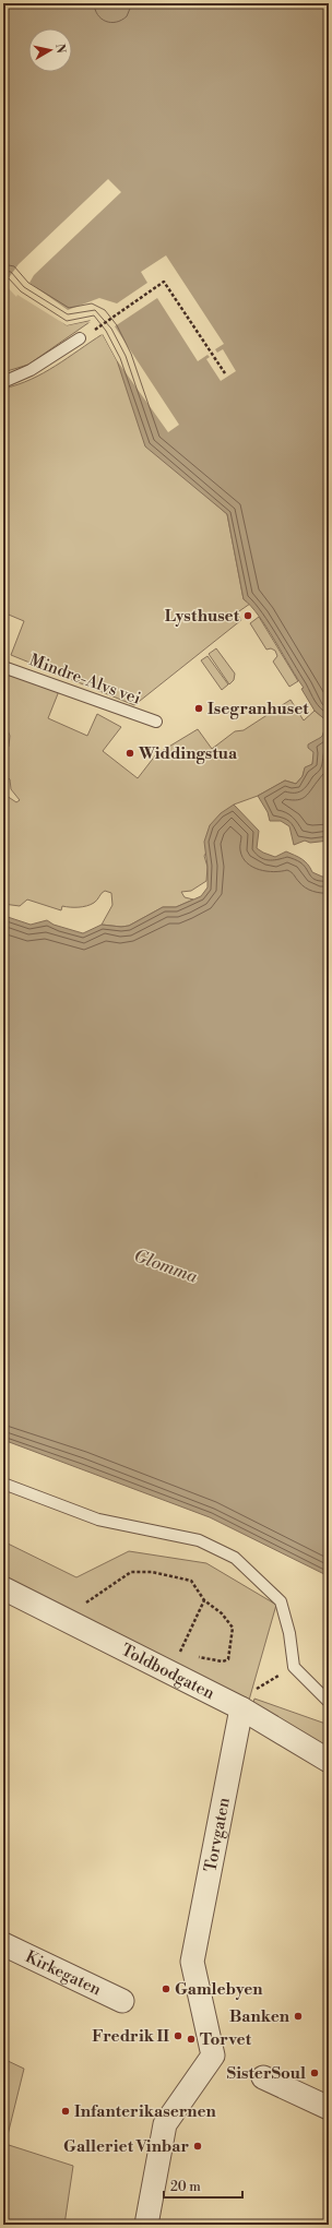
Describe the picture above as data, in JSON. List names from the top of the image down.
{
  "streets": {
    "street": ["Toldbodgaten", "Torvgaten", "Kirkegaten"],
    "lane": ["Mindre-Alvs vei"]
  },
  "crossings": [
    ["Toldbodgaten", "Torvgaten"]
  ],
  "water": ["Glomma"],
  "places": [
    "Lysthuset",
    "Isegranhuset",
    "Widdingstua",
    "Gamlebyen",
    "Banken",
    "Fredrik II",
    "Torvet",
    "SisterSoul",
    "Infanterikasernen",
    "Galleriet Vinbar"
  ],
  "scale_bar": "20 m",
  "north": "right"
}
